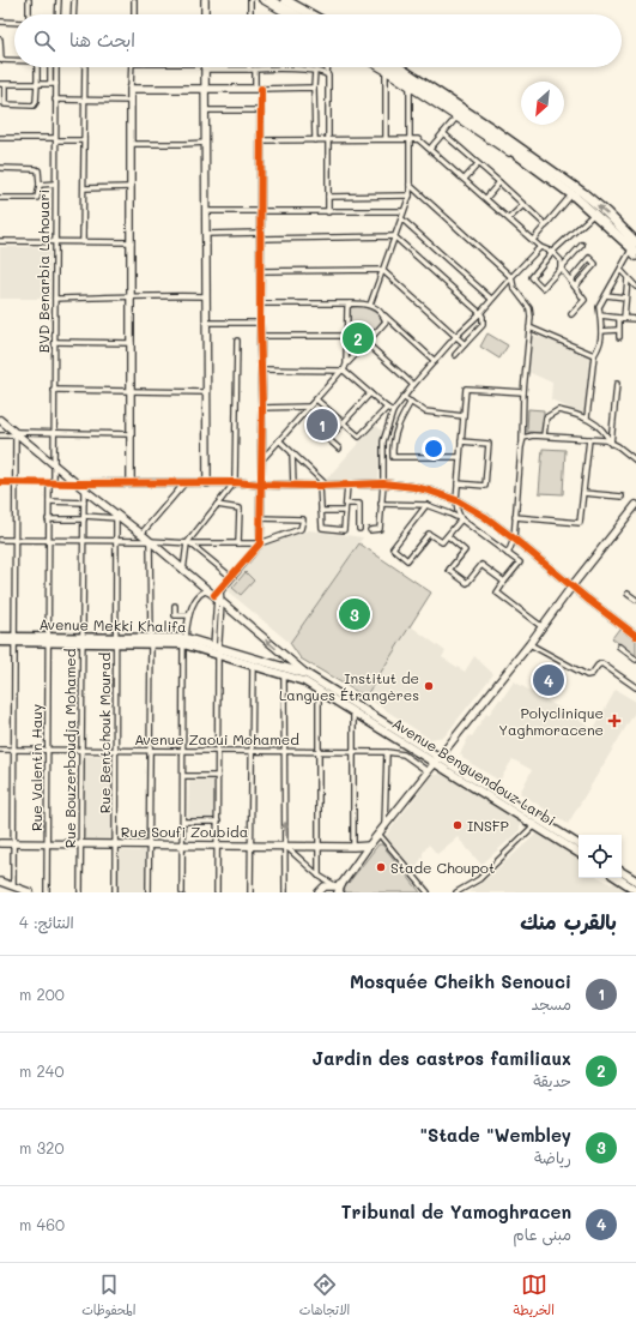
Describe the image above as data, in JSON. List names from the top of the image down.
{
  "streets": {
    "main road": ["Avenue Mekki Khalifa", "Avenue Benguendouz Larbi"],
    "street": [
      "BVD Benarbia Lahouari",
      "Rue Bentchouk Mourad",
      "Avenue Zaoui Mohamed",
      "Rue Bouzerboudja Mohamed",
      "Rue Valentin Hauy",
      "Rue Soufi Zoubida"
    ]
  },
  "crossings": [
    ["BVD Benarbia Lahouari", "Rue Valentin Hauy"],
    ["Avenue Mekki Khalifa", "Rue Bentchouk Mourad"],
    ["Avenue Mekki Khalifa", "Rue Bouzerboudja Mohamed"],
    ["Avenue Mekki Khalifa", "Rue Valentin Hauy"],
    ["Avenue Mekki Khalifa", "Avenue Benguendouz Larbi"],
    ["Rue Bentchouk Mourad", "Avenue Zaoui Mohamed"],
    ["Rue Bentchouk Mourad", "Rue Soufi Zoubida"],
    ["Avenue Zaoui Mohamed", "Rue Bouzerboudja Mohamed"],
    ["Avenue Zaoui Mohamed", "Rue Valentin Hauy"],
    ["Rue Bouzerboudja Mohamed", "Rue Soufi Zoubida"],
    ["Rue Valentin Hauy", "Rue Soufi Zoubida"]
  ],
  "places": {
    "other": ["Institut de Langues Étrangères", "INSFP", "Stade Choupot"],
    "health": ["Polyclinique Yaghmoracene"]
  },
  "north": "bottom left",
  "page": {
    "search": "ابحث هنا",
    "pins": [
      "2",
      "1",
      "3",
      "4"
    ],
    "heading": ["بالقرب منك", "النتائج: 4"],
    "list": [
      {
        "mark": "1",
        "name": "Mosquée Cheikh Senouci",
        "note": "مسجد",
        "value": "200 m"
      },
      {
        "mark": "2",
        "name": "Jardin des castros familiaux",
        "note": "حديقة",
        "value": "240 m"
      },
      {
        "mark": "3",
        "name": "Stade \"Wembley\"",
        "note": "رياضة",
        "value": "320 m"
      },
      {
        "mark": "4",
        "name": "Tribunal de Yamoghracen",
        "note": "مبنى عام",
        "value": "460 m"
      }
    ],
    "nav": ["الخريطة", "الاتجاهات", "المحفوظات"]
  }
}
